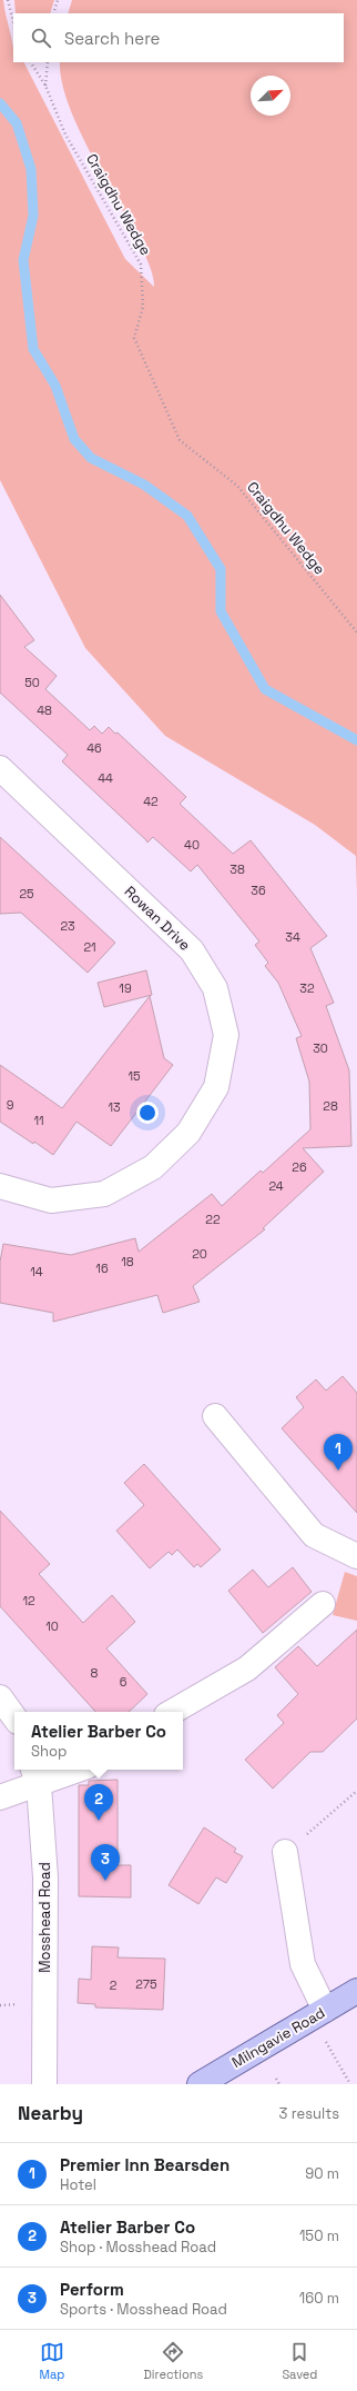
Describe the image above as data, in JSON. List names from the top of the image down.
{
  "streets": {
    "main road": ["Milngavie Road"],
    "street": ["Rowan Drive", "Mosshead Road"],
    "path": ["Craigdhu Wedge"]
  },
  "house_numbers": [
    "50",
    "48",
    "46",
    "44",
    "42",
    "40",
    "38",
    "36",
    "25",
    "23",
    "34",
    "21",
    "19",
    "32",
    "30",
    "15",
    "9",
    "28",
    "13",
    "11",
    "26",
    "24",
    "22",
    "20",
    "18",
    "16",
    "14",
    "12",
    "10",
    "8",
    "6",
    "275",
    "2"
  ],
  "north": "top right",
  "page": {
    "search": "Search here",
    "pins": ["1", "2", "3"],
    "popup": ["Atelier Barber Co", "Shop"],
    "heading": ["Nearby", "3 results"],
    "list": [
      {
        "mark": "1",
        "name": "Premier Inn Bearsden",
        "note": "Hotel",
        "value": "90 m"
      },
      {
        "mark": "2",
        "name": "Atelier Barber Co",
        "note": "Shop · Mosshead Road",
        "value": "150 m"
      },
      {
        "mark": "3",
        "name": "Perform",
        "note": "Sports · Mosshead Road",
        "value": "160 m"
      }
    ],
    "nav": ["Map", "Directions", "Saved"]
  }
}
